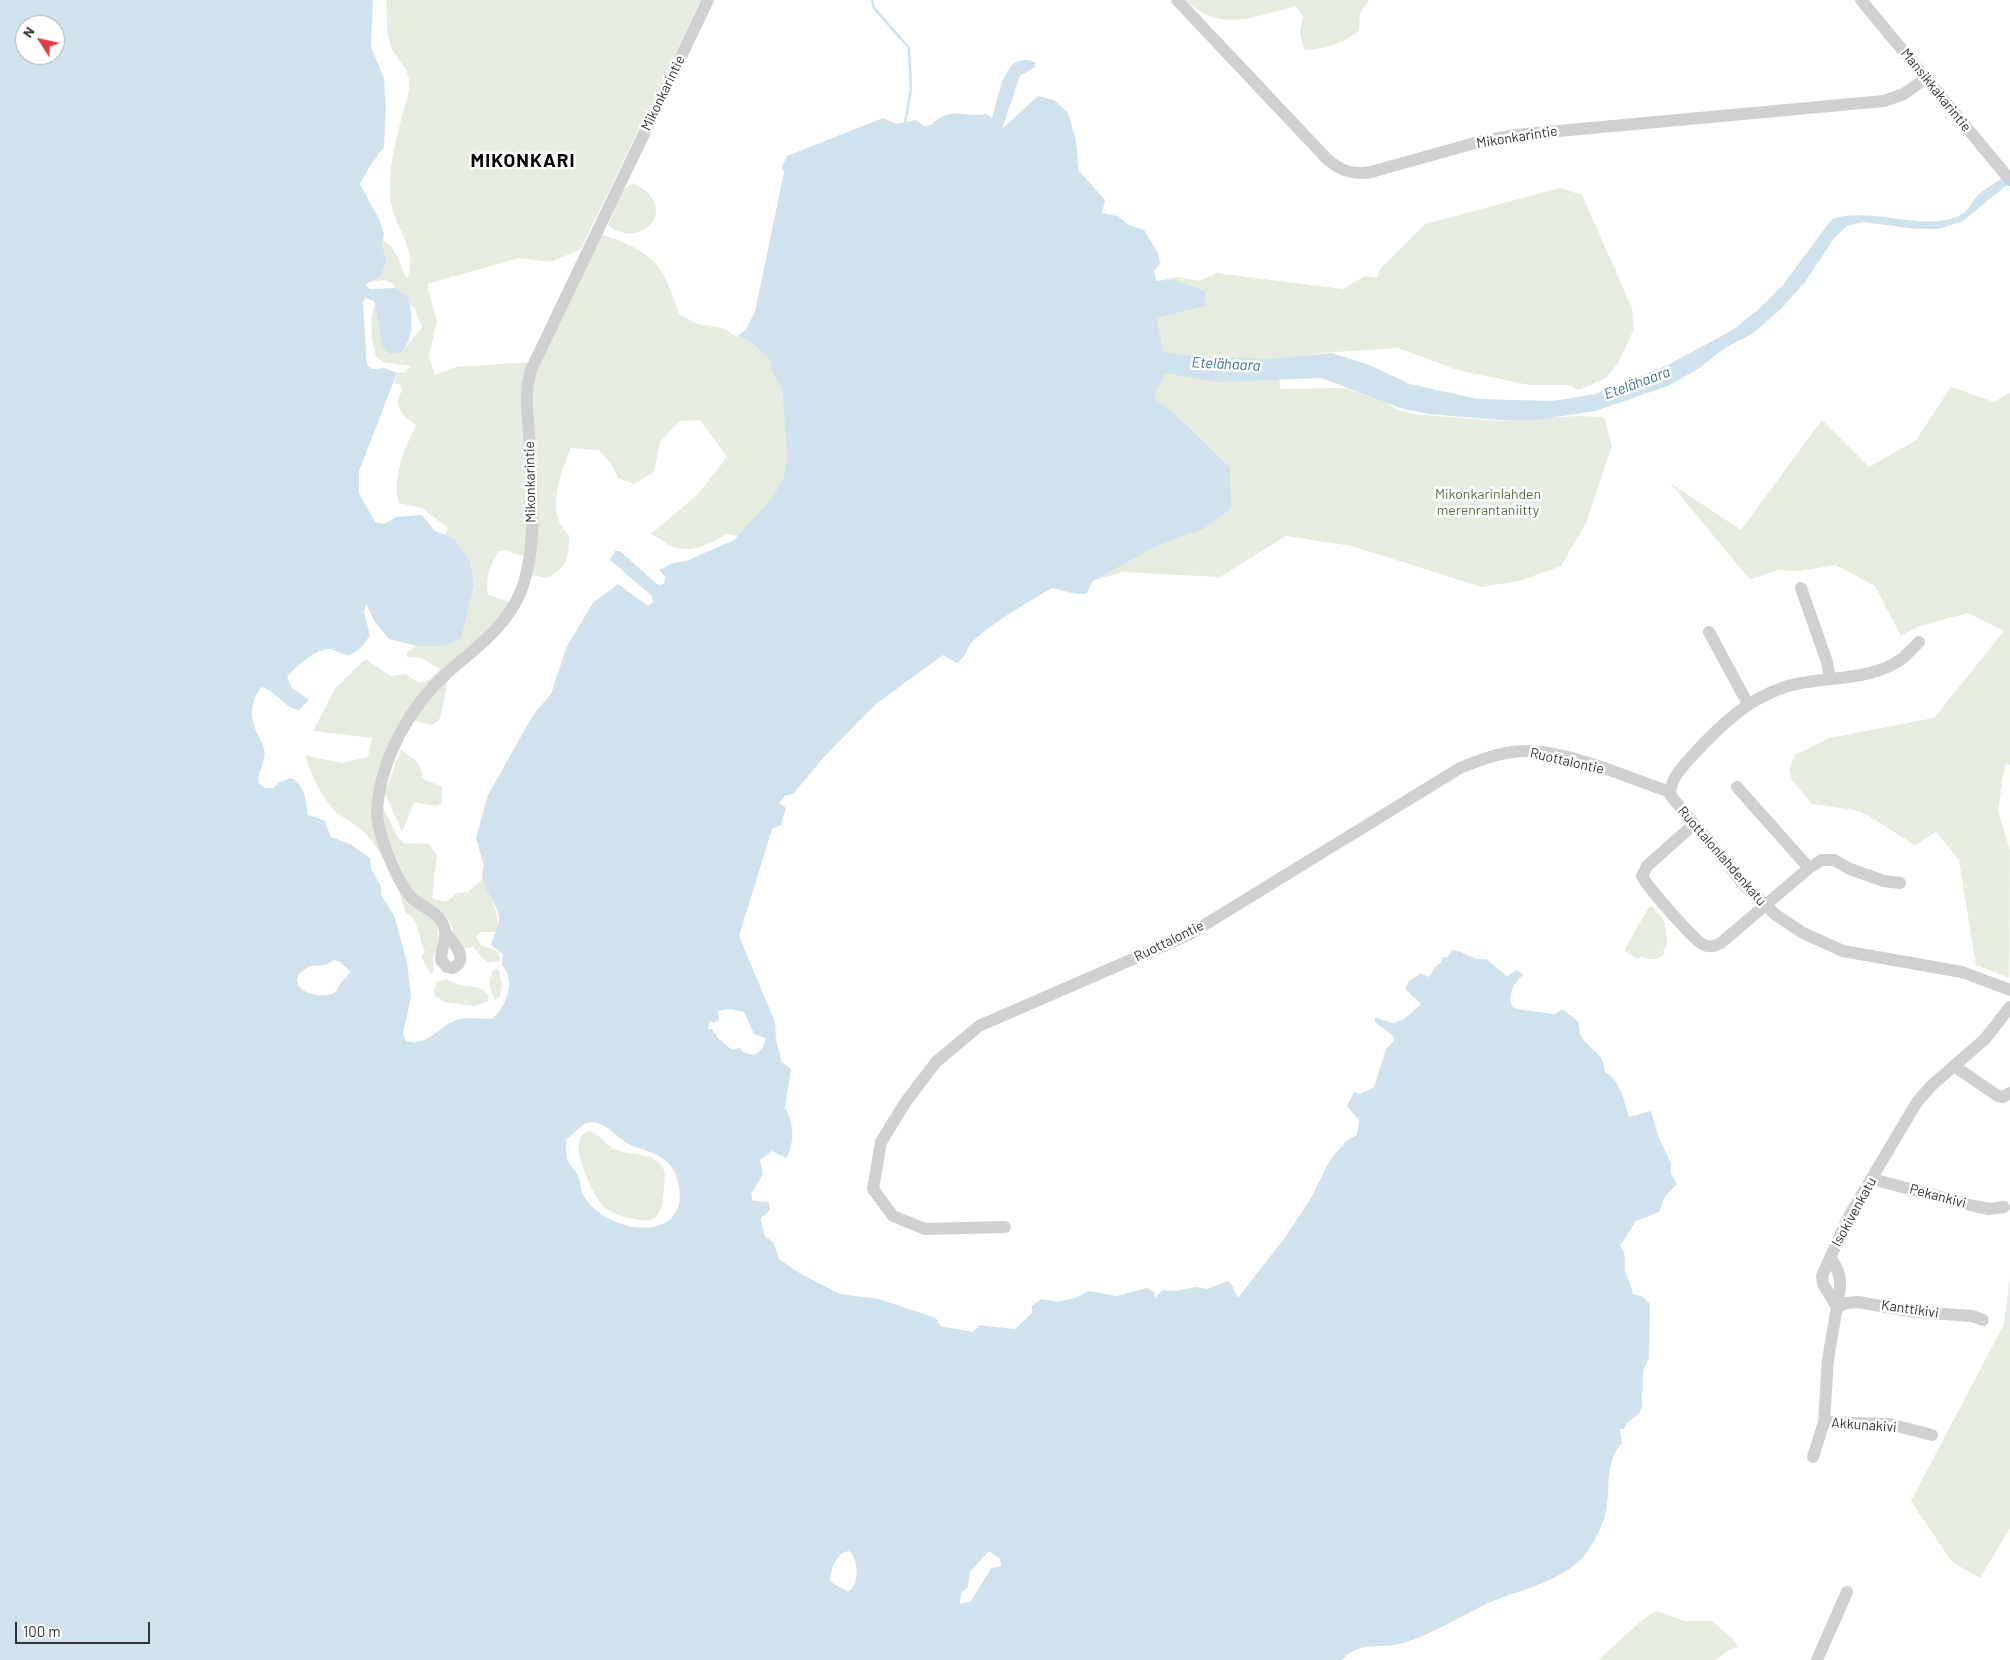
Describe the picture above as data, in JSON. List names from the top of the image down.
{
  "streets": {
    "street": [
      "Mansikkakarintie",
      "Mikonkarintie",
      "Ruottalontie",
      "Ruottalonlahdenkatu",
      "Pekankivi",
      "Isokivenkatu",
      "Kanttikivi",
      "Akkunakivi"
    ]
  },
  "crossings": [
    ["Mansikkakarintie", "Mikonkarintie"],
    ["Ruottalontie", "Ruottalonlahdenkatu"],
    ["Pekankivi", "Isokivenkatu"],
    ["Isokivenkatu", "Kanttikivi"]
  ],
  "districts": ["MIKONKARI"],
  "water": ["Etelähaara"],
  "parks": ["Mikonkarinlahden merenrantaniitty"],
  "scale_bar": "100 m",
  "north": "top left"
}
